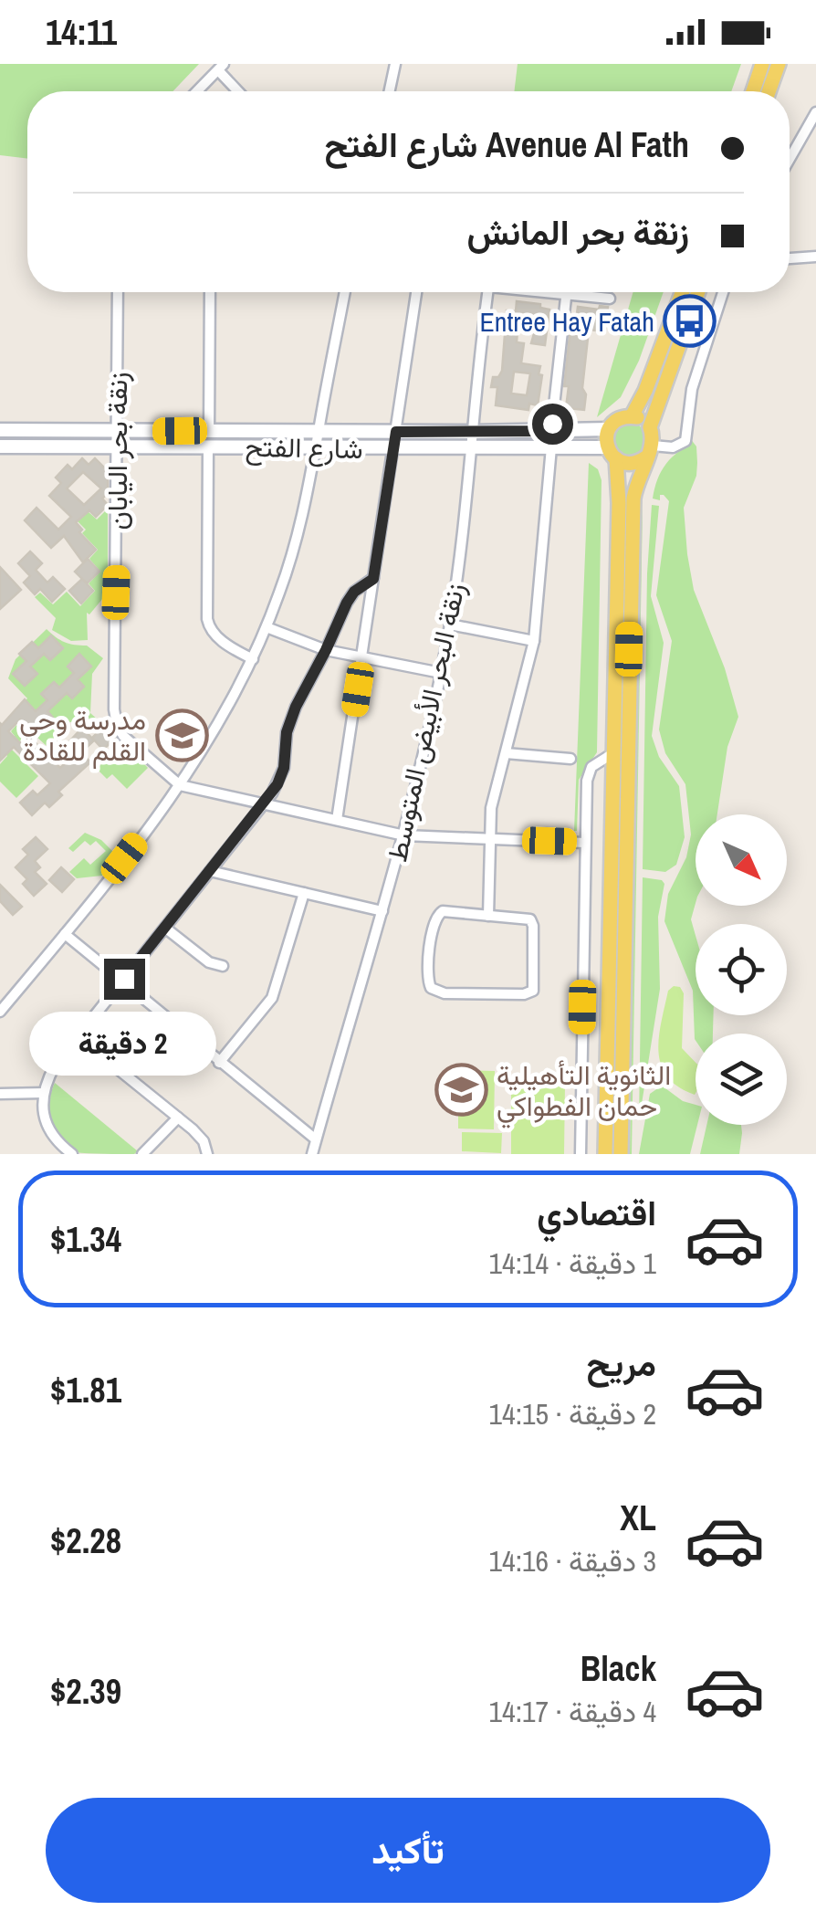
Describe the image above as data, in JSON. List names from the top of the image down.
{
  "streets": {
    "street": ["شارع الفتح", "زنقة بحر اليابان", "زنقة البحر الأبيض المتوسط"]
  },
  "crossings": [
    ["شارع الفتح", "زنقة بحر اليابان"],
    ["شارع الفتح", "زنقة البحر الأبيض المتوسط"],
    ["زنقة بحر اليابان", "زنقة البحر الأبيض المتوسط"]
  ],
  "places": {
    "bus stop": ["Entree Hay Fatah"],
    "school or university": ["مدرسة وحي القلم للقادة", "الثانوية التأهيلية حمان الفطواكي"]
  },
  "north": "bottom right",
  "page": {
    "status": "14:11",
    "banner": ["Avenue Al Fath شارع الفتح", "زنقة بحر المانش"],
    "bubble": "2 دقيقة",
    "list": [
      {
        "name": "اقتصادي",
        "note": "1 دقيقة · 14:14",
        "value": "$1.34"
      },
      {
        "name": "مريح",
        "note": "2 دقيقة · 14:15",
        "value": "$1.81"
      },
      {
        "name": "XL",
        "note": "3 دقيقة · 14:16",
        "value": "$2.28"
      },
      {
        "name": "Black",
        "note": "4 دقيقة · 14:17",
        "value": "$2.39"
      }
    ],
    "buttons": "تأكيد"
  }
}
